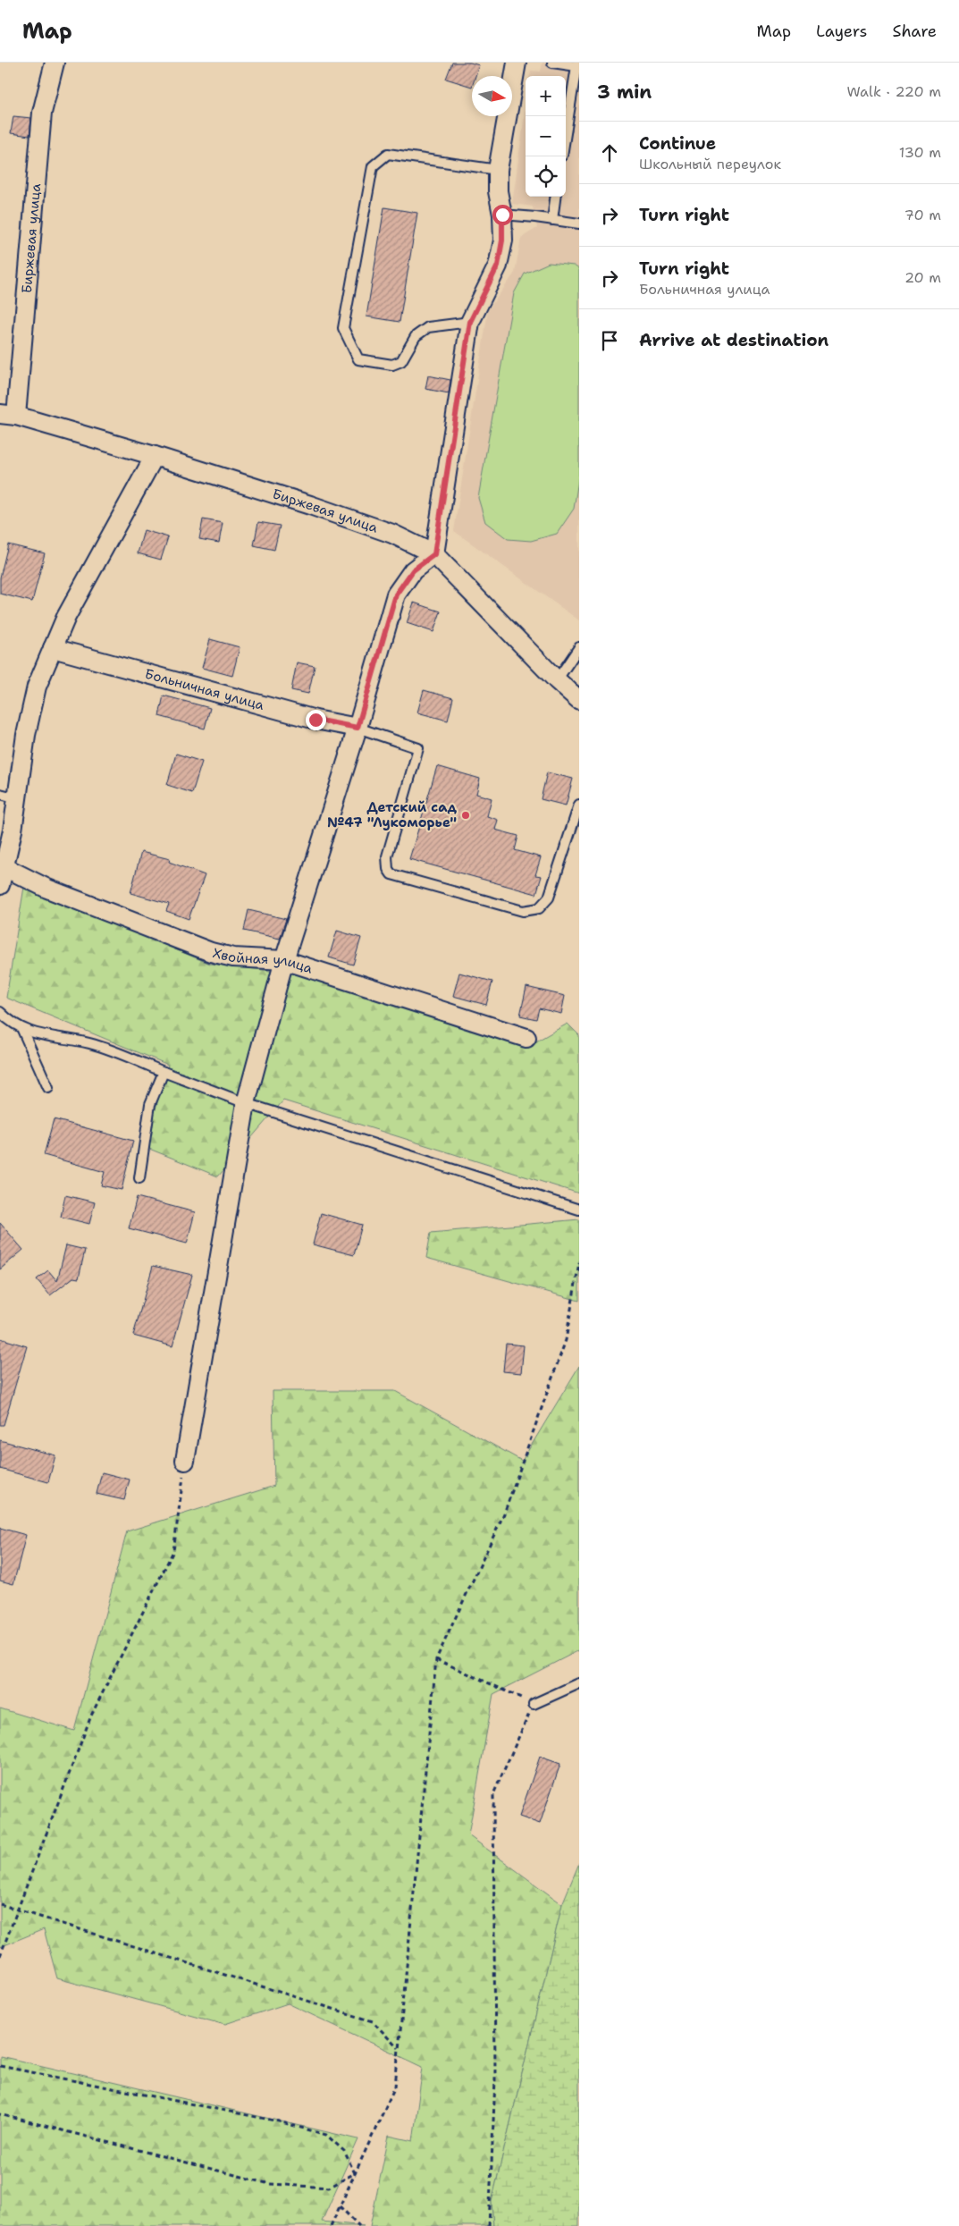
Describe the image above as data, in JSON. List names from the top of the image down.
{
  "streets": {
    "street": ["Биржевая улица", "Больничная улица", "Хвойная улица"]
  },
  "places": ["Детский сад №47 \"Лукоморье\""],
  "north": "right",
  "page": {
    "header": "Map",
    "nav": ["Map", "Layers", "Share"],
    "heading": ["3 min", "Walk · 220 m"],
    "map_buttons": ["+", "−"],
    "list": [
      ["Continue", "Школьный переулок", "130 m"],
      ["Turn right", "70 m"],
      ["Turn right", "Больничная улица", "20 m"],
      "Arrive at destination"
    ]
  }
}
